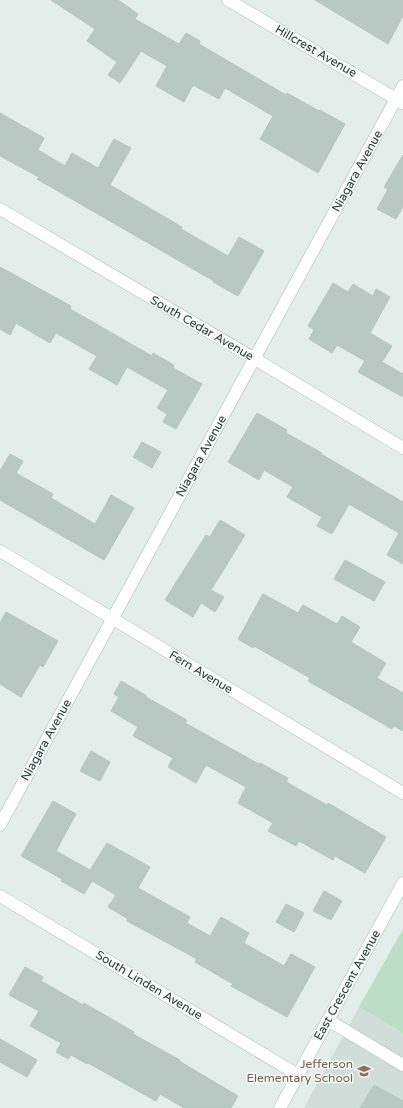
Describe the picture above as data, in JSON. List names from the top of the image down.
{
  "streets": {
    "street": [
      "Hillcrest Avenue",
      "Niagara Avenue",
      "South Cedar Avenue",
      "Fern Avenue",
      "South Linden Avenue",
      "East Crescent Avenue"
    ]
  },
  "crossings": [
    ["Hillcrest Avenue", "Niagara Avenue"],
    ["Niagara Avenue", "South Cedar Avenue"],
    ["Niagara Avenue", "Fern Avenue"],
    ["South Linden Avenue", "East Crescent Avenue"]
  ],
  "places": {
    "school or university": ["Jefferson Elementary School"]
  }
}
